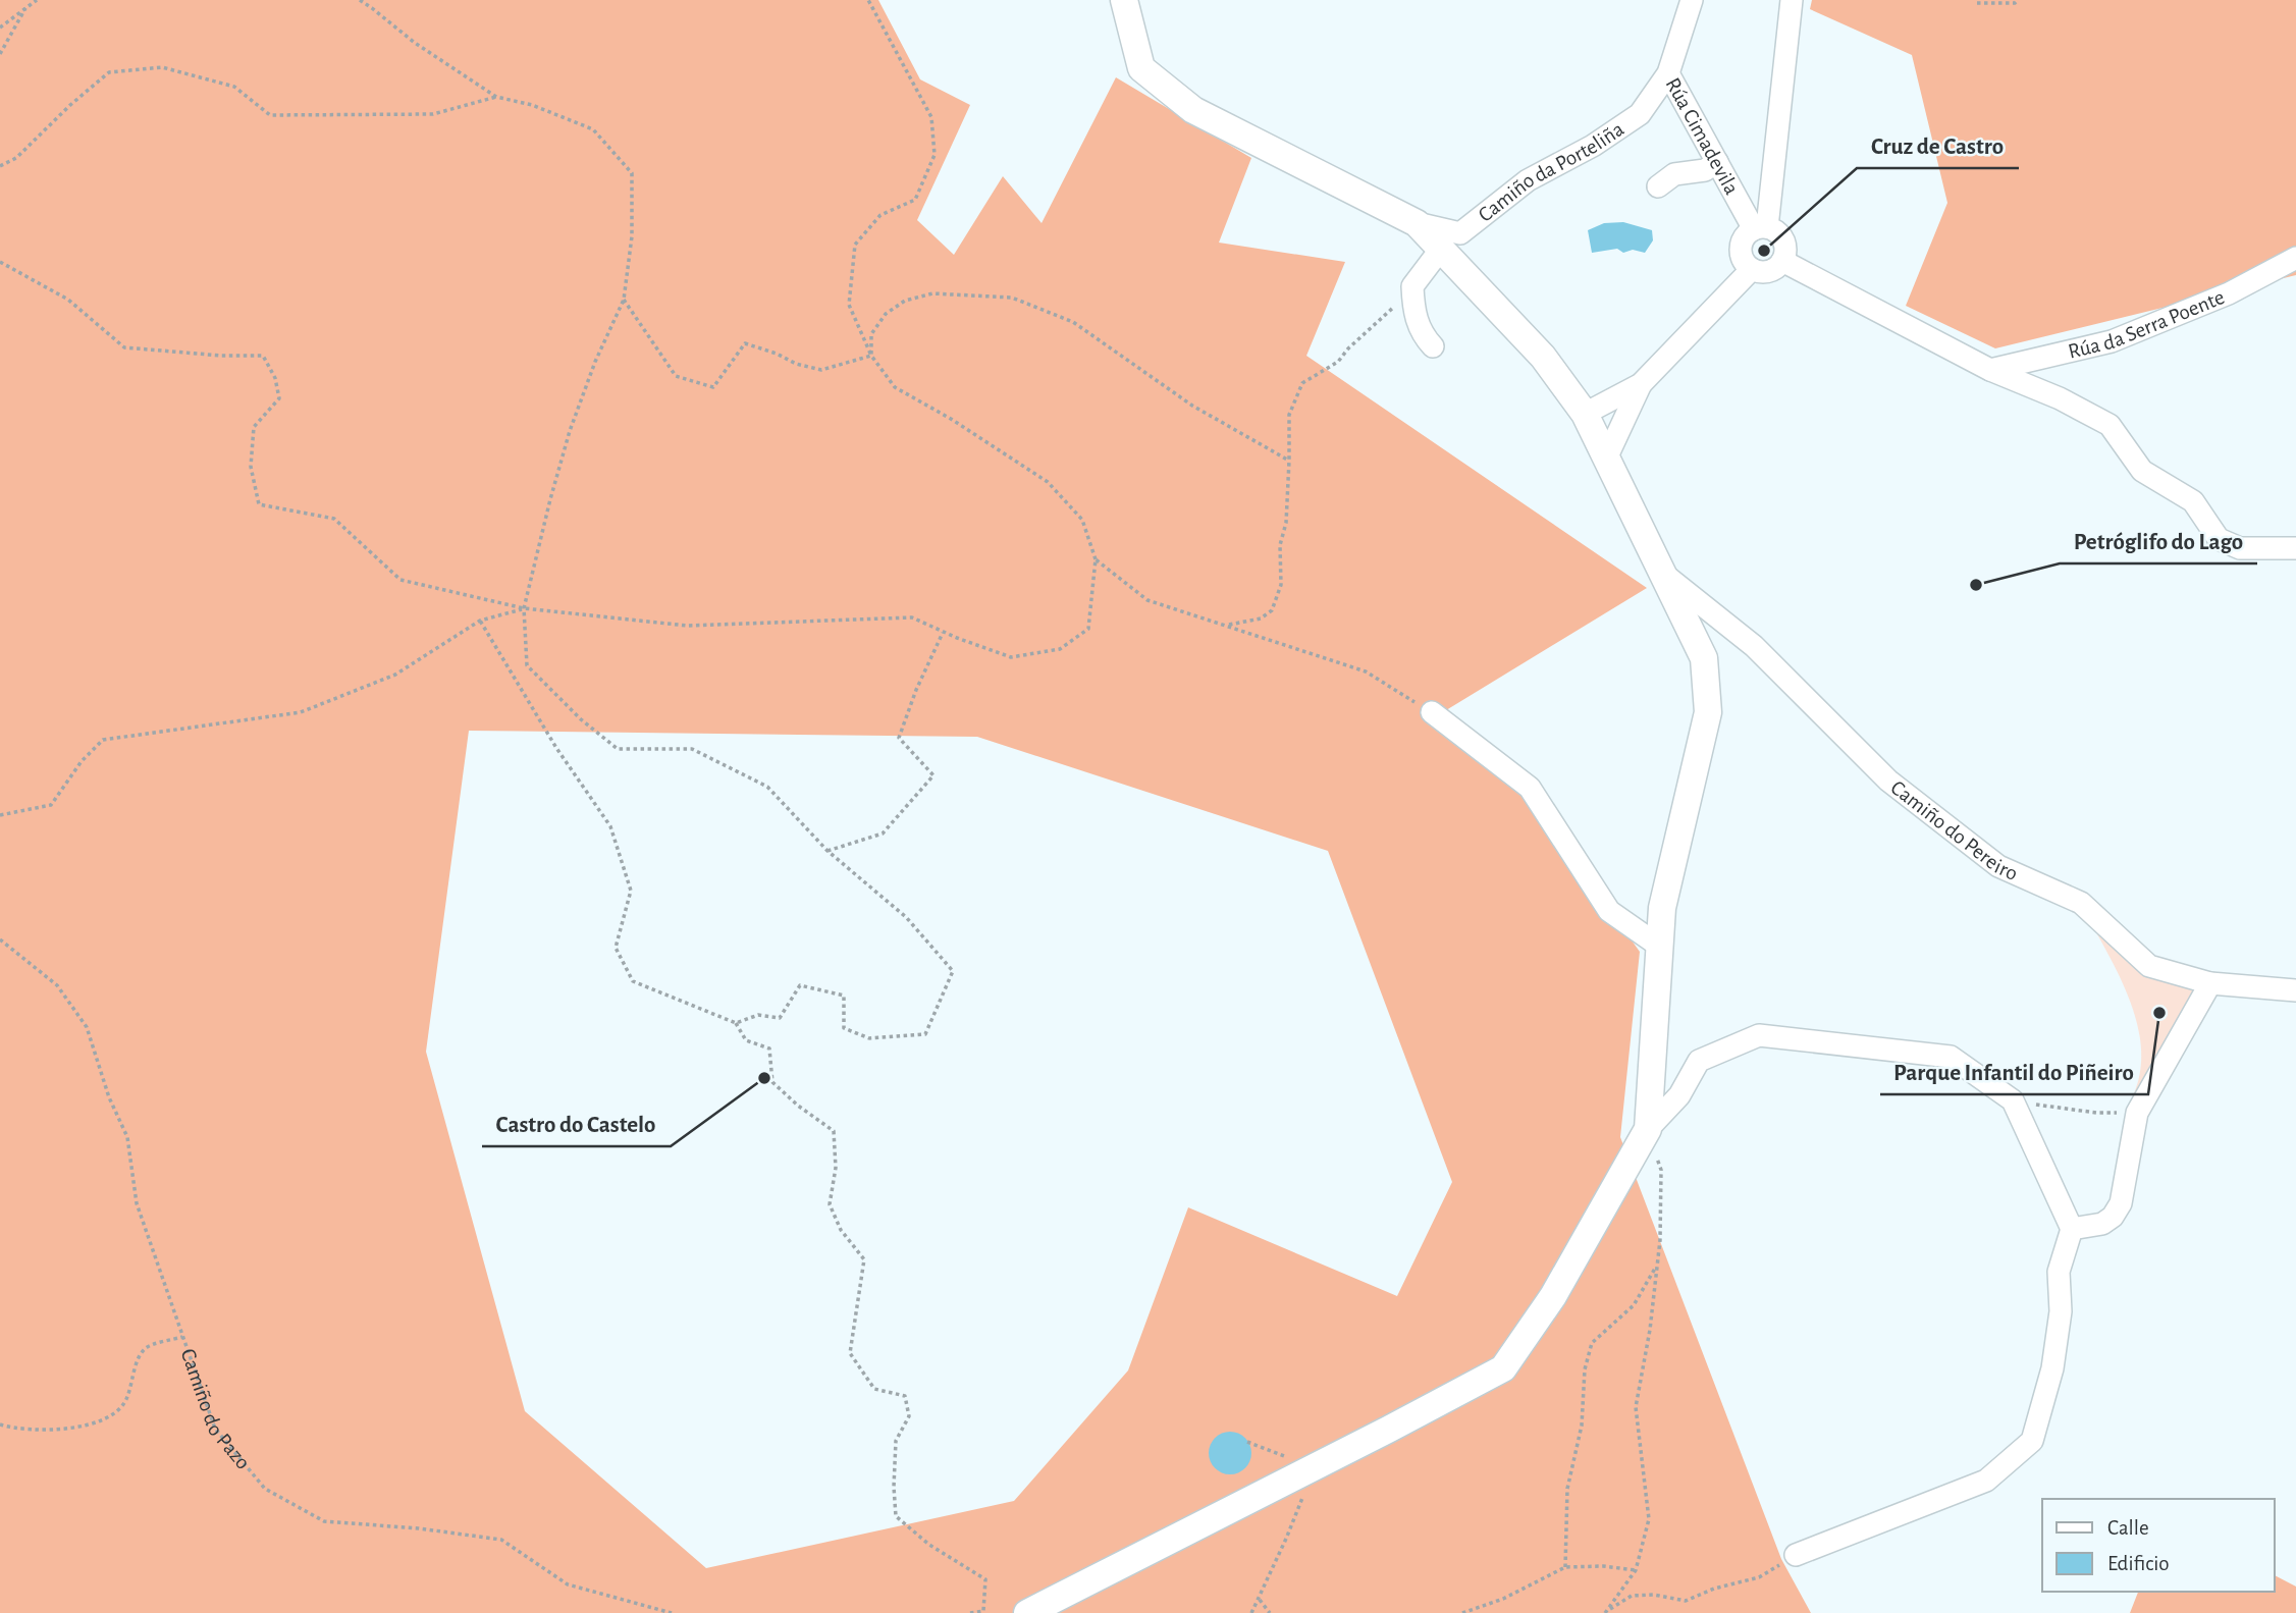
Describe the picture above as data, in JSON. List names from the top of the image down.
{
  "streets": {
    "street": [
      "Rúa Cimadevila",
      "Camiño da Porteliña",
      "Rúa da Serra Poente",
      "Camiño do Pereiro"
    ],
    "path": ["Camiño do Pazo"]
  },
  "crossings": [
    ["Rúa Cimadevila", "Camiño da Porteliña"]
  ],
  "places": [
    "Cruz de Castro",
    "Petróglifo do Lago",
    "Parque Infantil do Piñeiro",
    "Castro do Castelo"
  ],
  "legend": ["Calle", "Edificio"]
}
